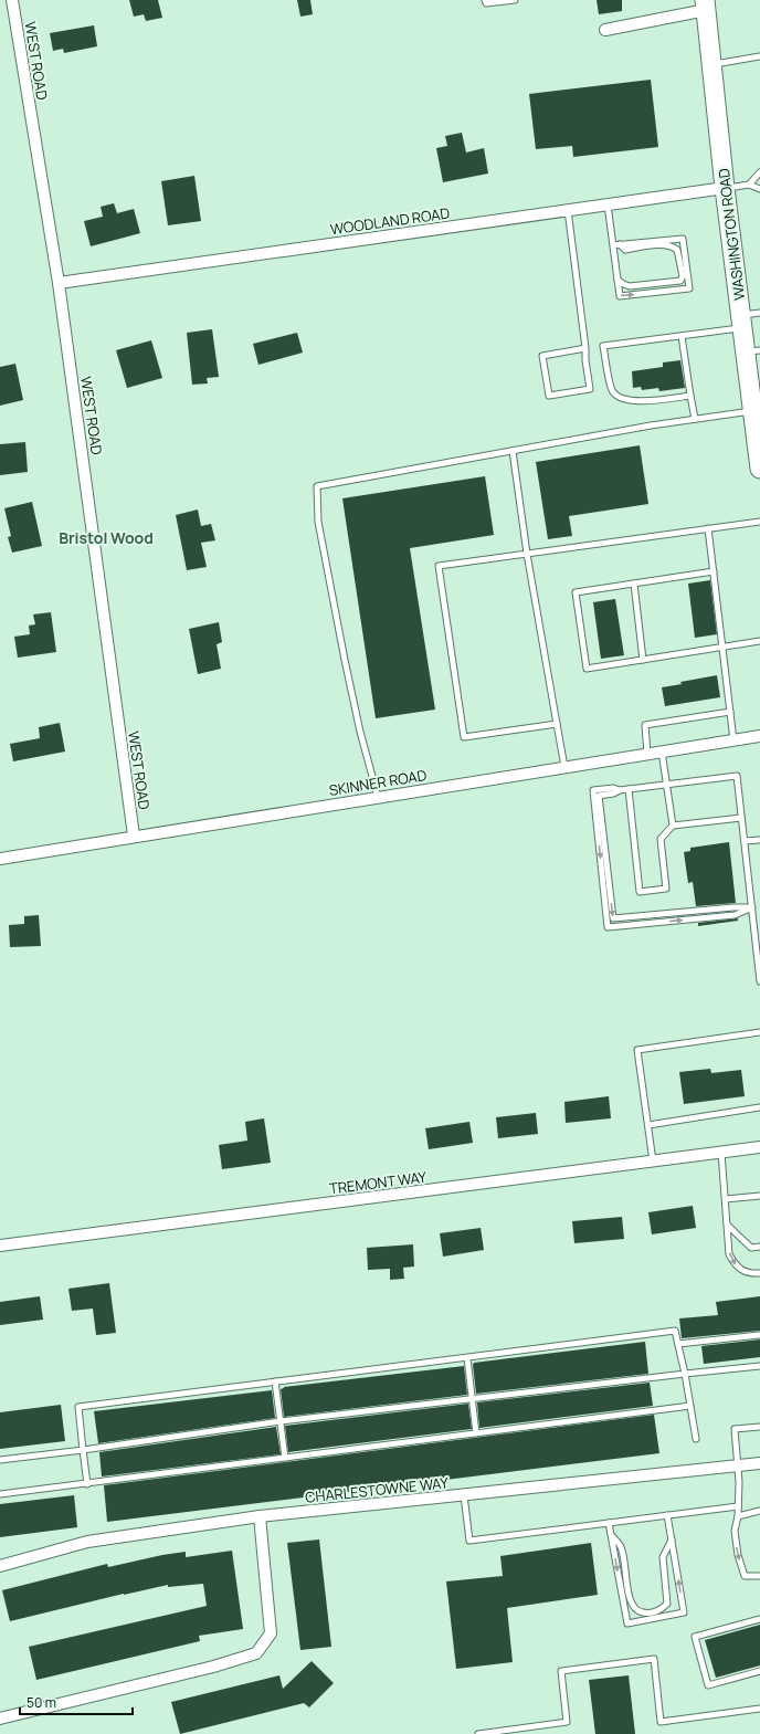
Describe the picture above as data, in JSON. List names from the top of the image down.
{
  "streets": {
    "main road": ["WASHINGTON ROAD"],
    "street": [
      "WEST ROAD",
      "WOODLAND ROAD",
      "SKINNER ROAD",
      "TREMONT WAY",
      "CHARLESTOWNE WAY"
    ]
  },
  "crossings": [
    ["WEST ROAD", "WOODLAND ROAD"],
    ["WEST ROAD", "SKINNER ROAD"],
    ["WOODLAND ROAD", "WASHINGTON ROAD"]
  ],
  "districts": ["Bristol Wood"],
  "scale_bar": "50 m"
}
